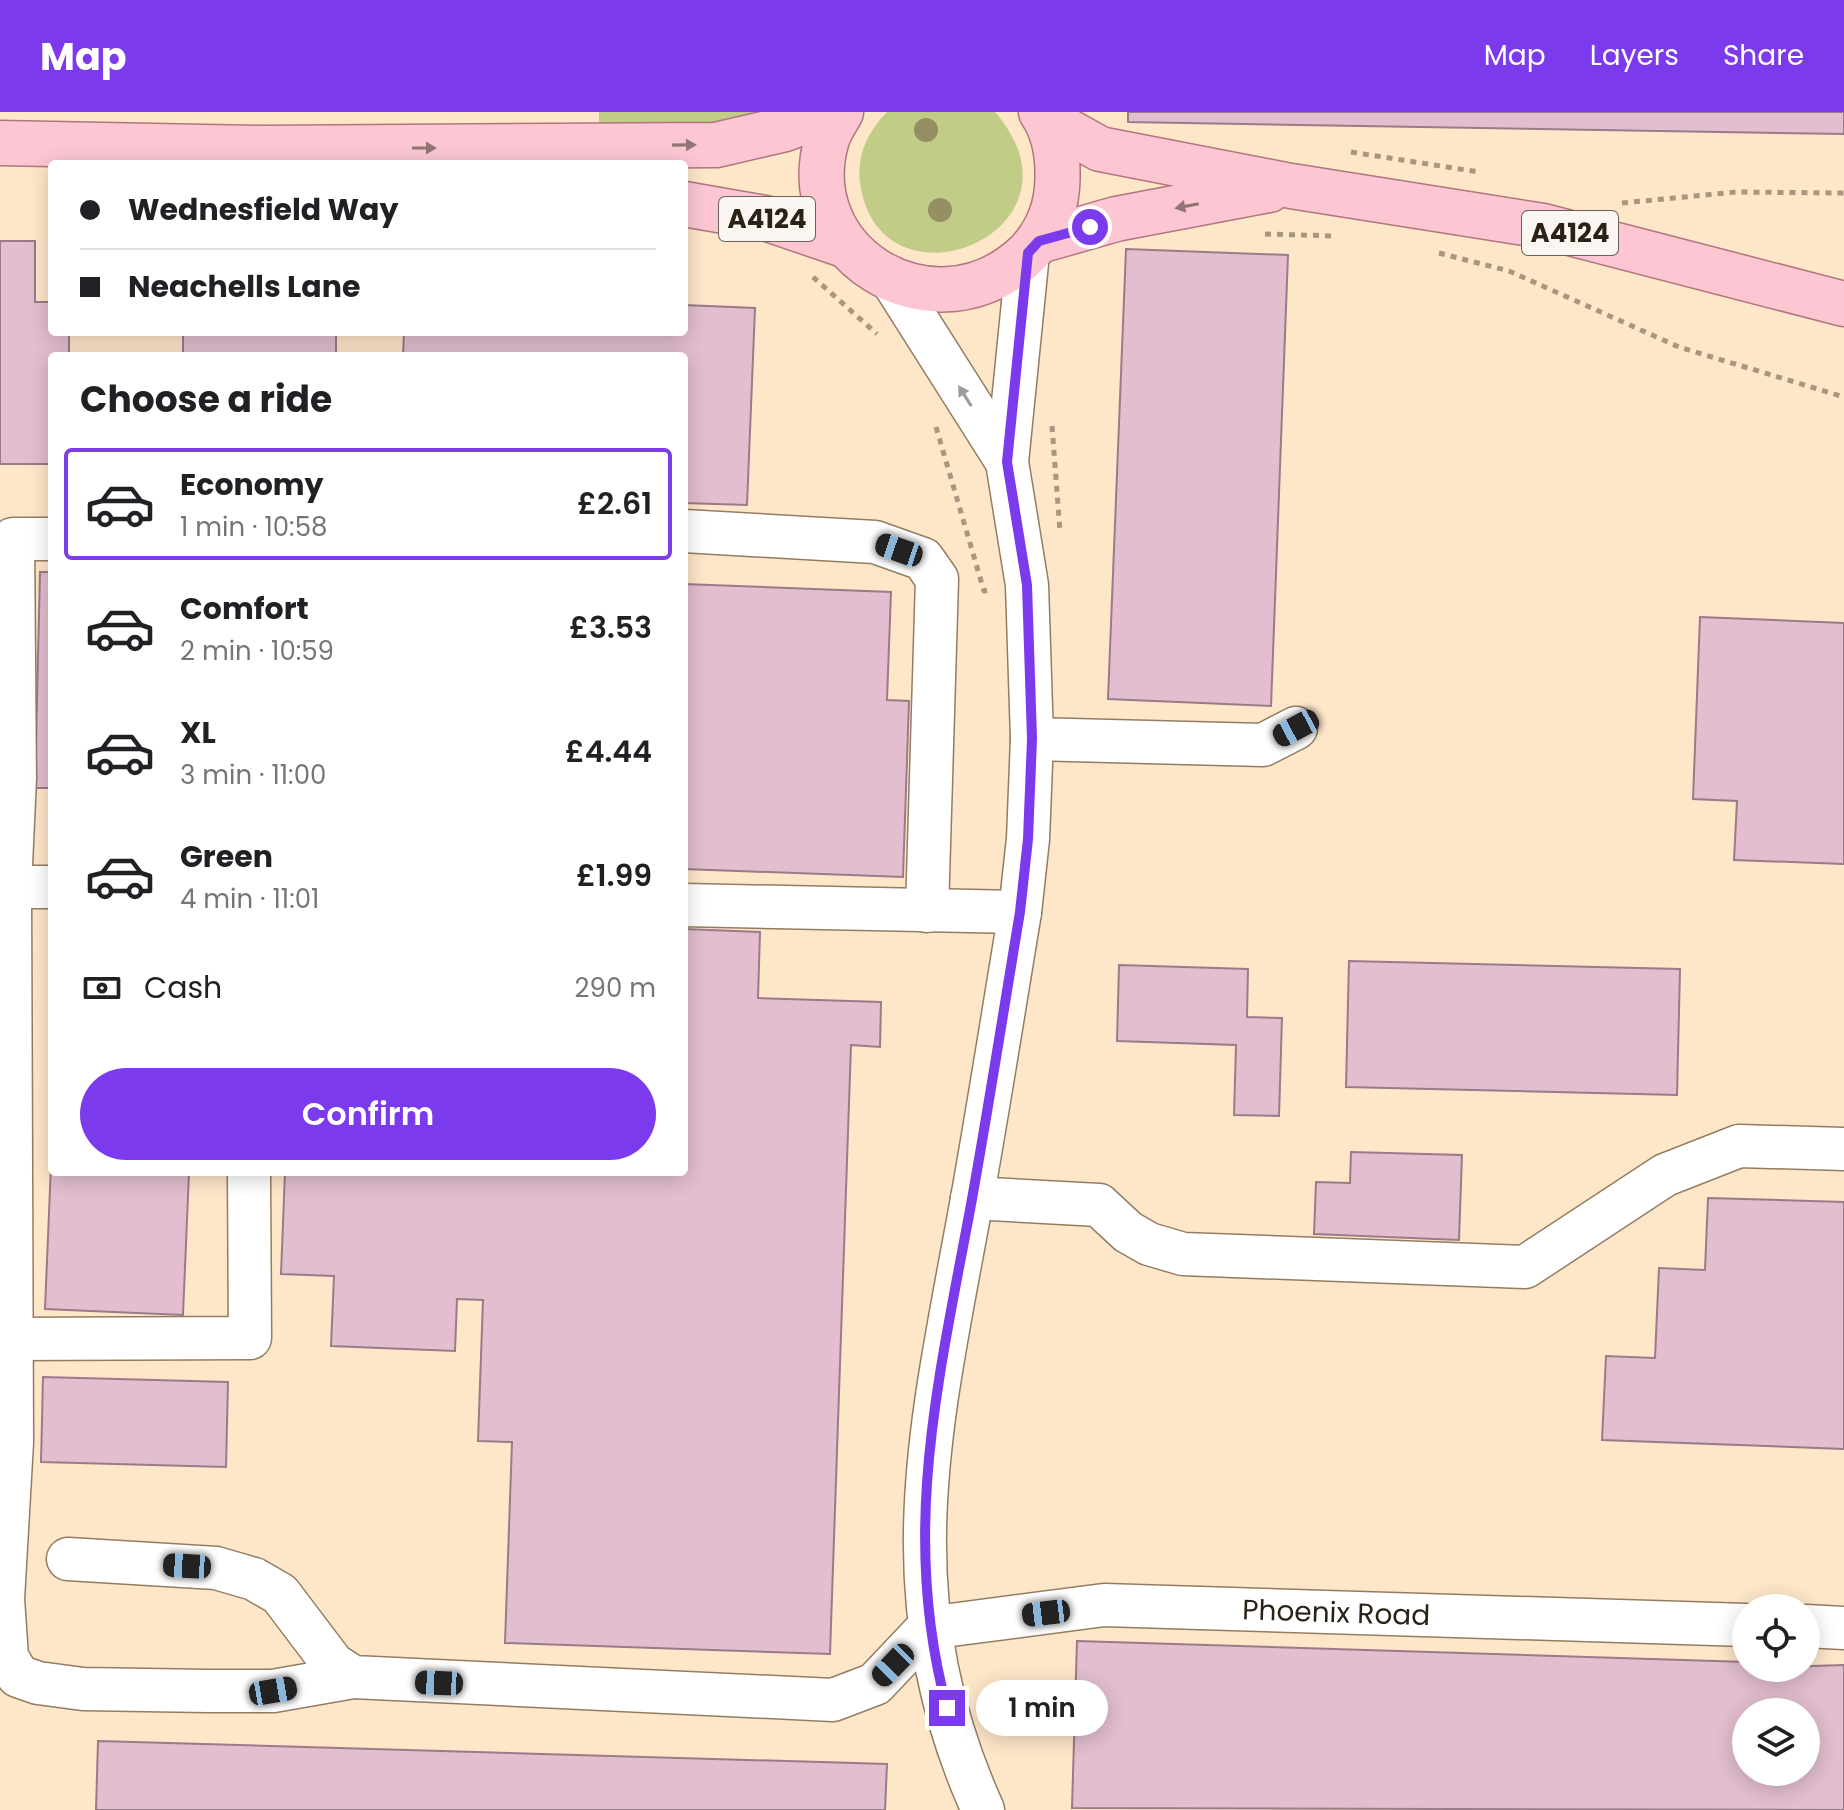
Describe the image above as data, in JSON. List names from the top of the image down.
{
  "streets": {
    "main road": ["A4124"],
    "street": ["Phoenix Road"]
  },
  "page": {
    "header": "Map",
    "nav": ["Map", "Layers", "Share"],
    "banner": ["Wednesfield Way", "Neachells Lane"],
    "heading": "Choose a ride",
    "list": [
      {
        "name": "Economy",
        "note": "1 min · 10:58",
        "value": "£2.61"
      },
      {
        "name": "Comfort",
        "note": "2 min · 10:59",
        "value": "£3.53"
      },
      {
        "name": "XL",
        "note": "3 min · 11:00",
        "value": "£4.44"
      },
      {
        "name": "Green",
        "note": "4 min · 11:01",
        "value": "£1.99"
      }
    ],
    "pay": ["Cash", "290 m"],
    "buttons": "Confirm",
    "bubble": "1 min"
  }
}
